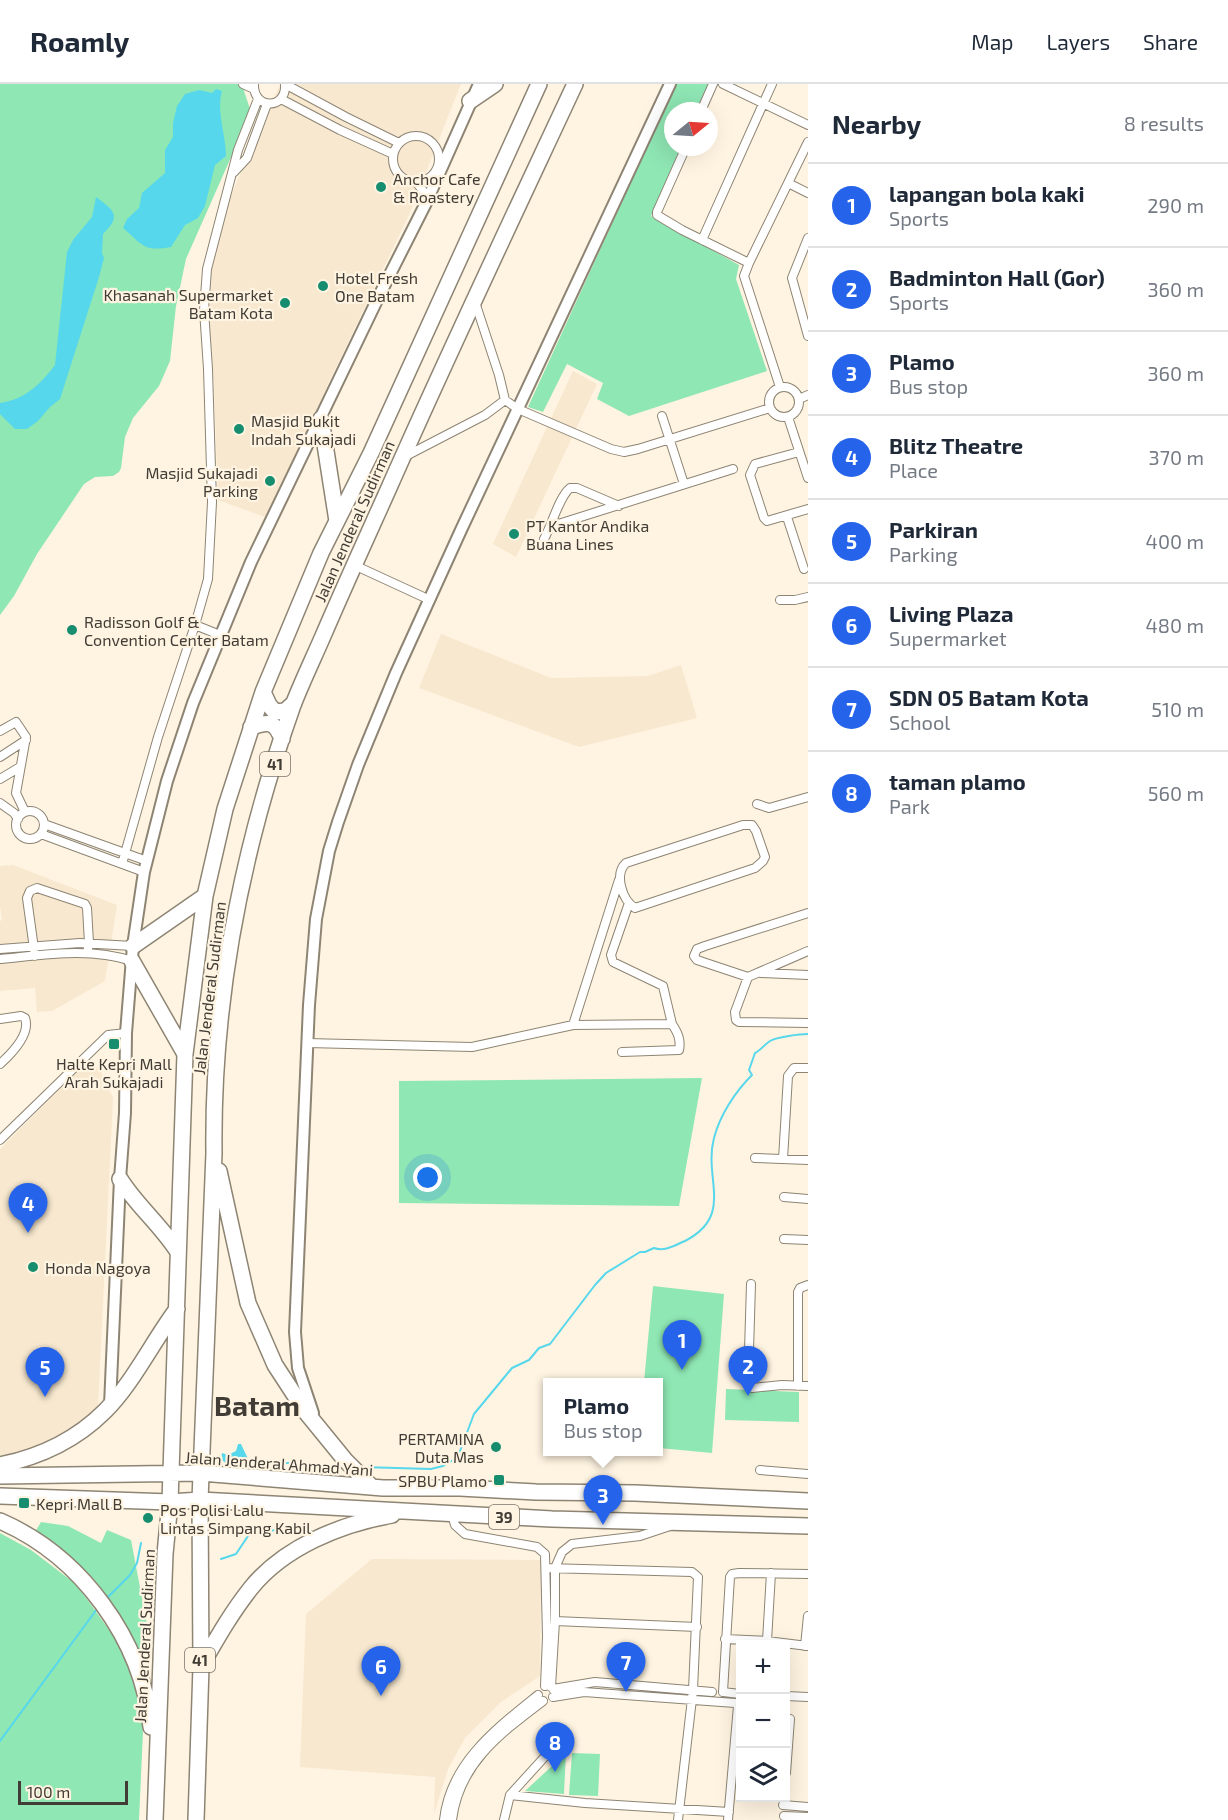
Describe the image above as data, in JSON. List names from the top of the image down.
{
  "streets": {
    "highway": [
      "Jalan Jenderal Sudirman",
      "41",
      "Jalan Jenderal Ahmad Yani",
      "39"
    ]
  },
  "crossings": [
    ["Jalan Jenderal Sudirman", "Jalan Jenderal Ahmad Yani"],
    ["Jalan Jenderal Sudirman", "39"]
  ],
  "districts": ["Batam"],
  "places": {
    "other": [
      "Anchor Cafe & Roastery",
      "Hotel Fresh One Batam",
      "Khasanah Supermarket Batam Kota",
      "Masjid Bukit Indah Sukajadi",
      "Masjid Sukajadi Parking",
      "PT Kantor Andika Buana Lines",
      "Radisson Golf & Convention Center Batam",
      "Honda Nagoya",
      "PERTAMINA Duta Mas",
      "Pos Polisi Lalu Lintas Simpang Kabil"
    ],
    "transit": ["Halte Kepri Mall Arah Sukajadi", "SPBU Plamo", "Kepri Mall B"]
  },
  "scale_bar": "100 m",
  "north": "right",
  "page": {
    "header": "Roamly",
    "nav": ["Map", "Layers", "Share"],
    "heading": ["Nearby", "8 results"],
    "list": [
      {
        "mark": "1",
        "name": "lapangan bola kaki",
        "note": "Sports",
        "value": "290 m"
      },
      {
        "mark": "2",
        "name": "Badminton Hall (Gor)",
        "note": "Sports",
        "value": "360 m"
      },
      {
        "mark": "3",
        "name": "Plamo",
        "note": "Bus stop",
        "value": "360 m"
      },
      {
        "mark": "4",
        "name": "Blitz Theatre",
        "note": "Place",
        "value": "370 m"
      },
      {
        "mark": "5",
        "name": "Parkiran",
        "note": "Parking",
        "value": "400 m"
      },
      {
        "mark": "6",
        "name": "Living Plaza",
        "note": "Supermarket",
        "value": "480 m"
      },
      {
        "mark": "7",
        "name": "SDN 05 Batam Kota",
        "note": "School",
        "value": "510 m"
      },
      {
        "mark": "8",
        "name": "taman plamo",
        "note": "Park",
        "value": "560 m"
      }
    ],
    "pins": [
      "4",
      "1",
      "2",
      "5",
      "3",
      "7",
      "6",
      "8"
    ],
    "popup": ["Plamo", "Bus stop"],
    "map_buttons": ["+", "−"],
    "scale": "100 m"
  }
}
